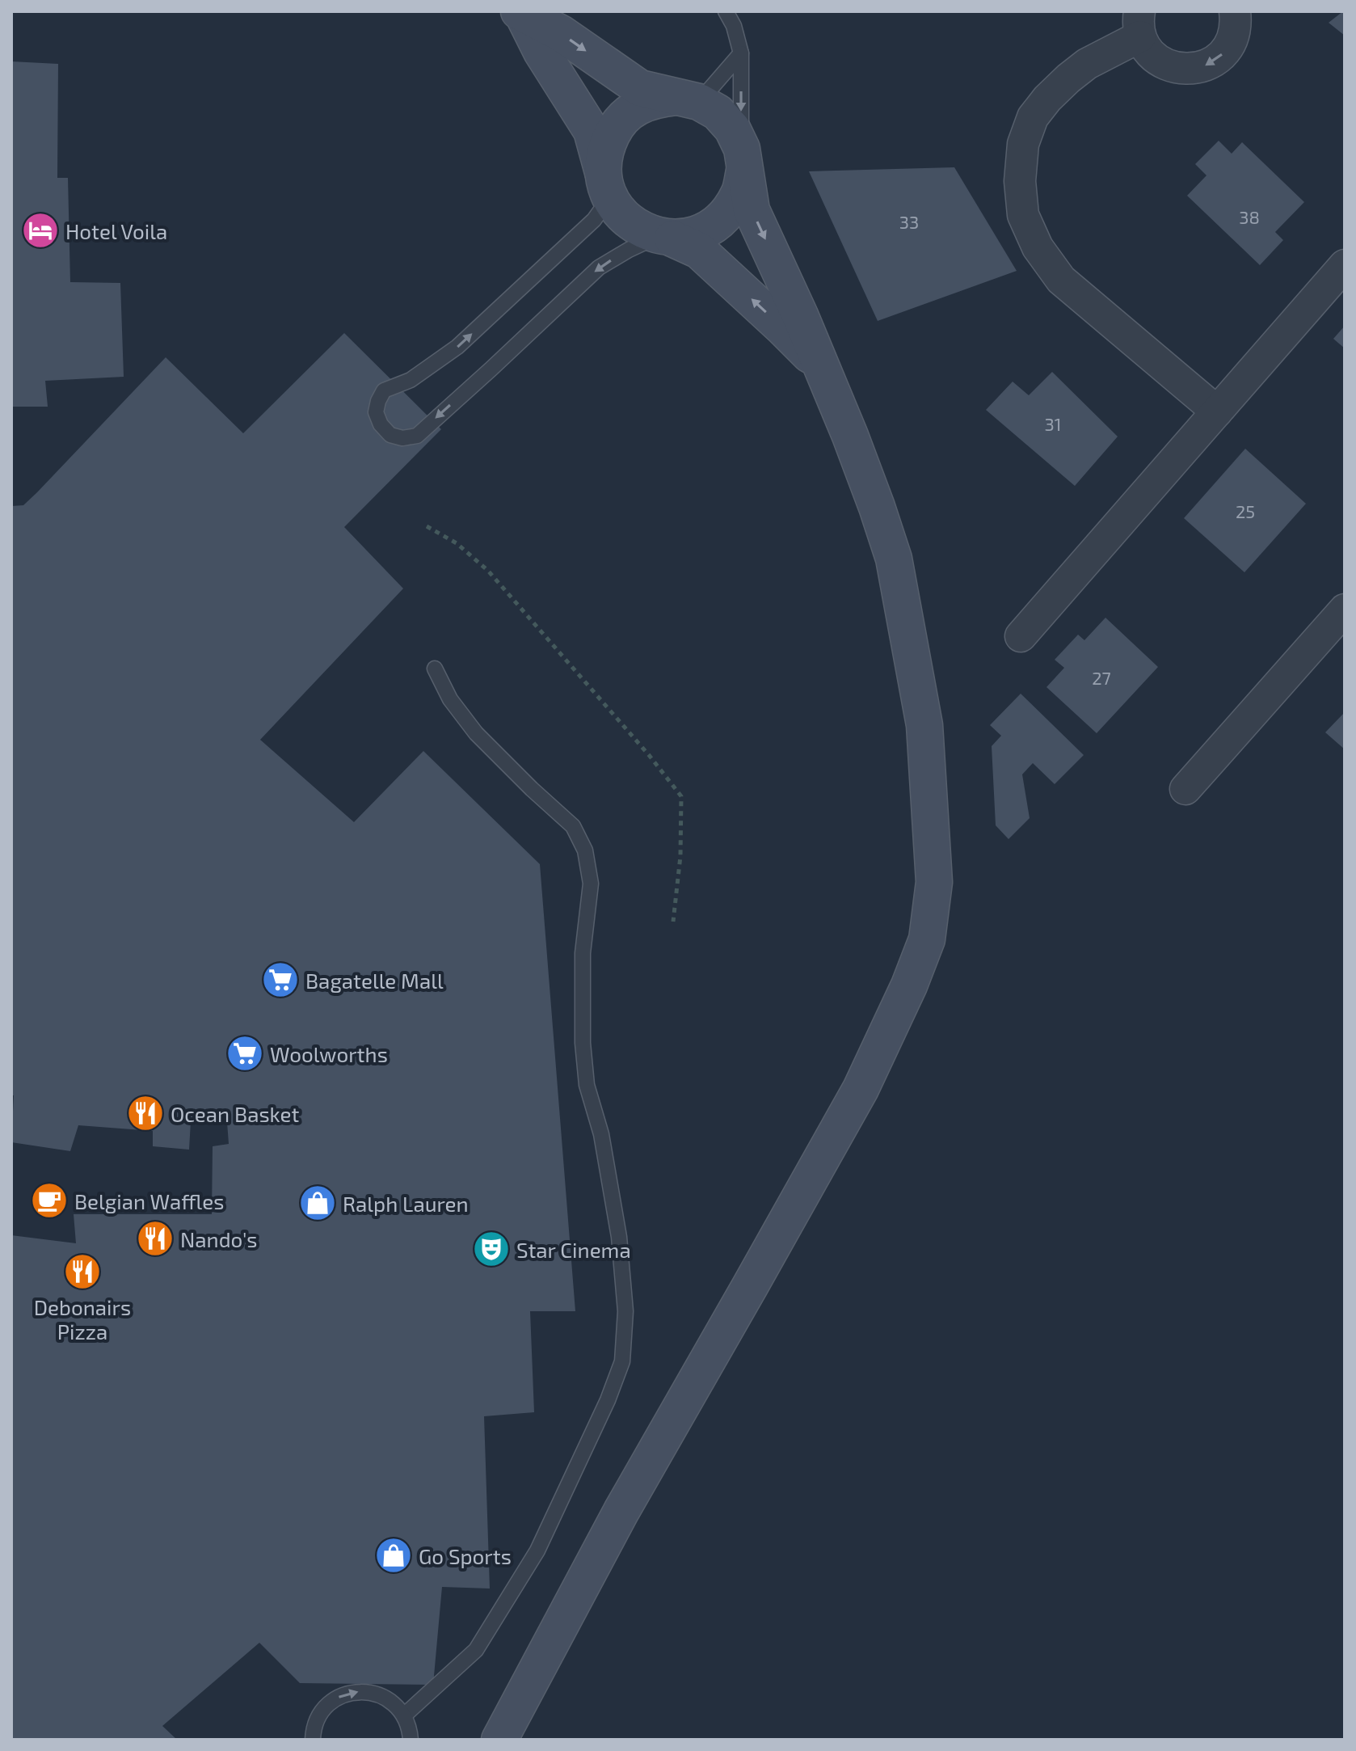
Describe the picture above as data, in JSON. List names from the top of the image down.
{
  "places": {
    "hotel": ["Hotel Voila"],
    "supermarket": ["Bagatelle Mall", "Woolworths"],
    "restaurant": ["Ocean Basket", "Nando's", "Debonairs Pizza"],
    "cafe": ["Belgian Waffles"],
    "shop": ["Ralph Lauren", "Go Sports"],
    "theatre": ["Star Cinema"]
  },
  "house_numbers": [
    "38",
    "33",
    "31",
    "25",
    "27"
  ]
}
